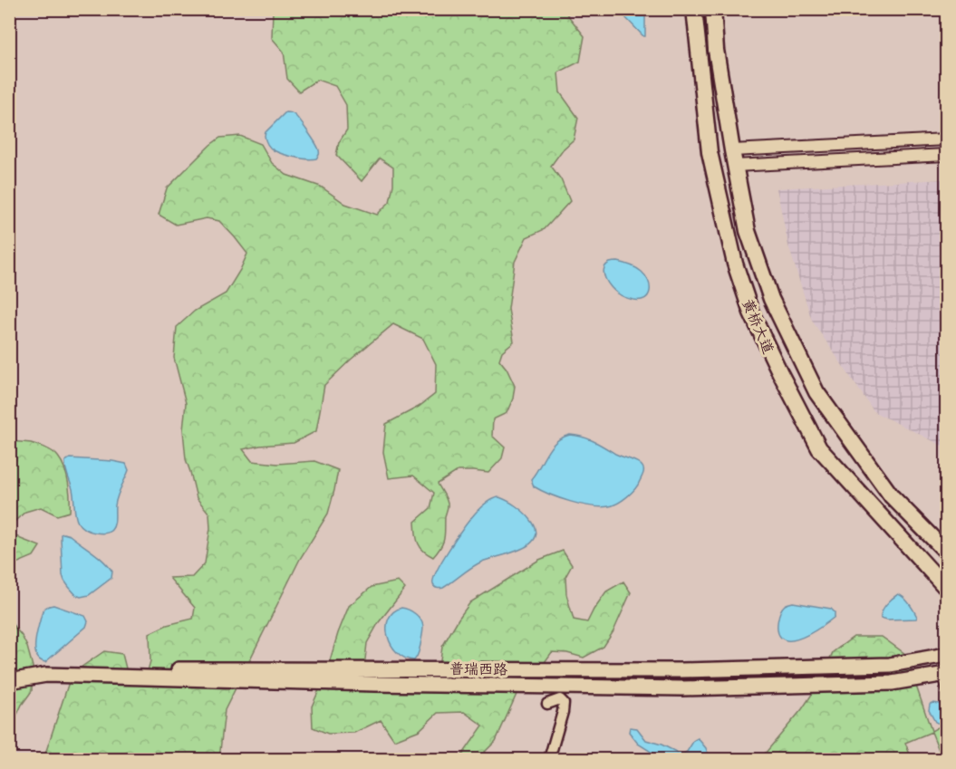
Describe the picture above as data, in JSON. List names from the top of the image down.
{
  "streets": {
    "highway": ["黄桥大道"],
    "main road": ["普瑞西路"]
  }
}
